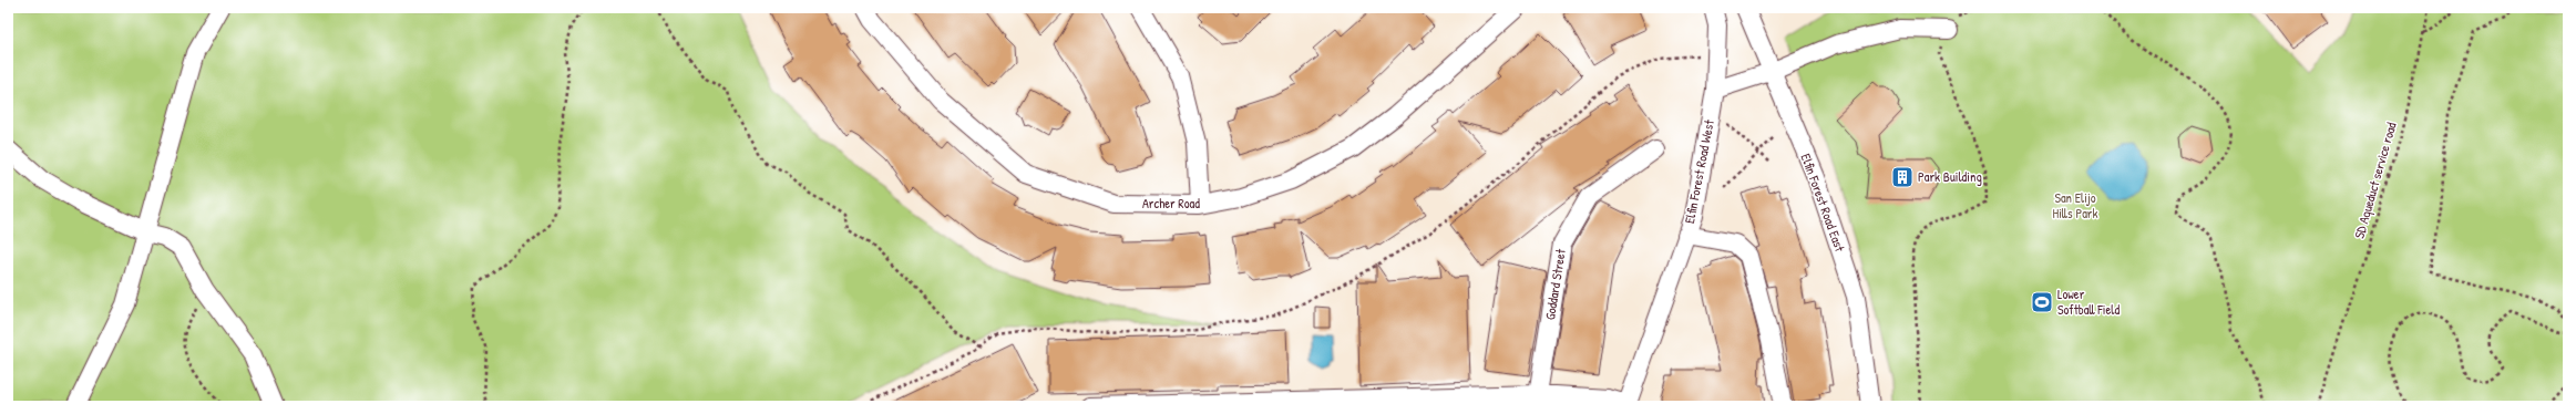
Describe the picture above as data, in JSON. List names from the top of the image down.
{
  "streets": {
    "street": [
      "Elfin Forest Road West",
      "Elfin Forest Road East",
      "Archer Road",
      "Goddard Street"
    ],
    "path": ["SD Aqueduct service road"]
  },
  "parks": ["San Elijo Hills Park"],
  "places": {
    "building": ["Park Building"],
    "sports": ["Lower Softball Field"]
  }
}
